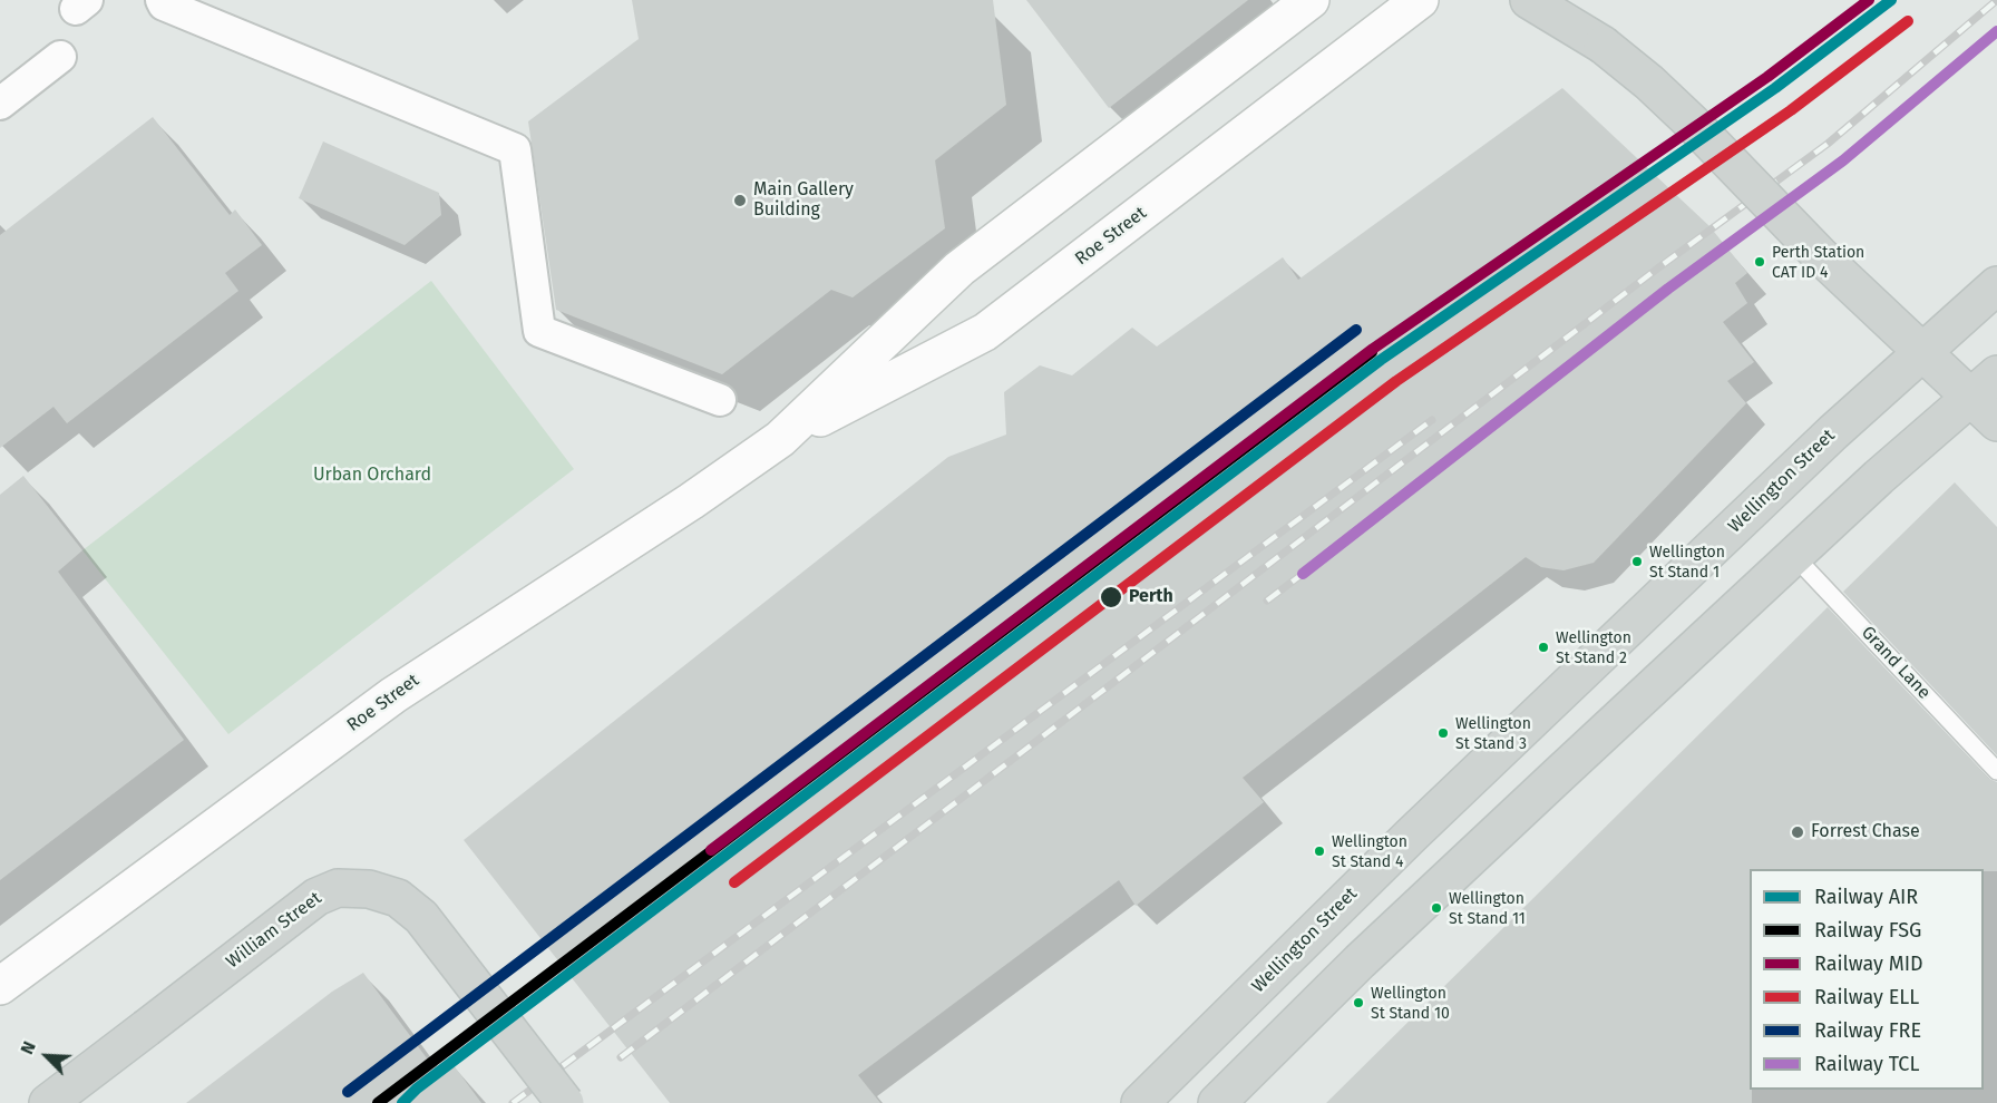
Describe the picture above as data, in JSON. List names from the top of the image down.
{
  "streets": {
    "main road": ["Roe Street", "Wellington Street", "William Street"],
    "lane": ["Grand Lane"]
  },
  "parks": ["Urban Orchard"],
  "places": [
    "Main Gallery Building",
    "Perth Station CAT ID 4",
    "Wellington St Stand 1",
    "Perth",
    "Wellington St Stand 2",
    "Wellington St Stand 3",
    "Forrest Chase",
    "Wellington St Stand 4",
    "Wellington St Stand 11",
    "Wellington St Stand 10"
  ],
  "lines": [
    "rail line AIR",
    "rail line MID",
    "rail line ELL",
    "rail line TCL",
    "rail line FRE",
    "rail line FSG"
  ],
  "legend": [
    "Railway AIR",
    "Railway FSG",
    "Railway MID",
    "Railway ELL",
    "Railway FRE",
    "Railway TCL"
  ],
  "north": "top left"
}
